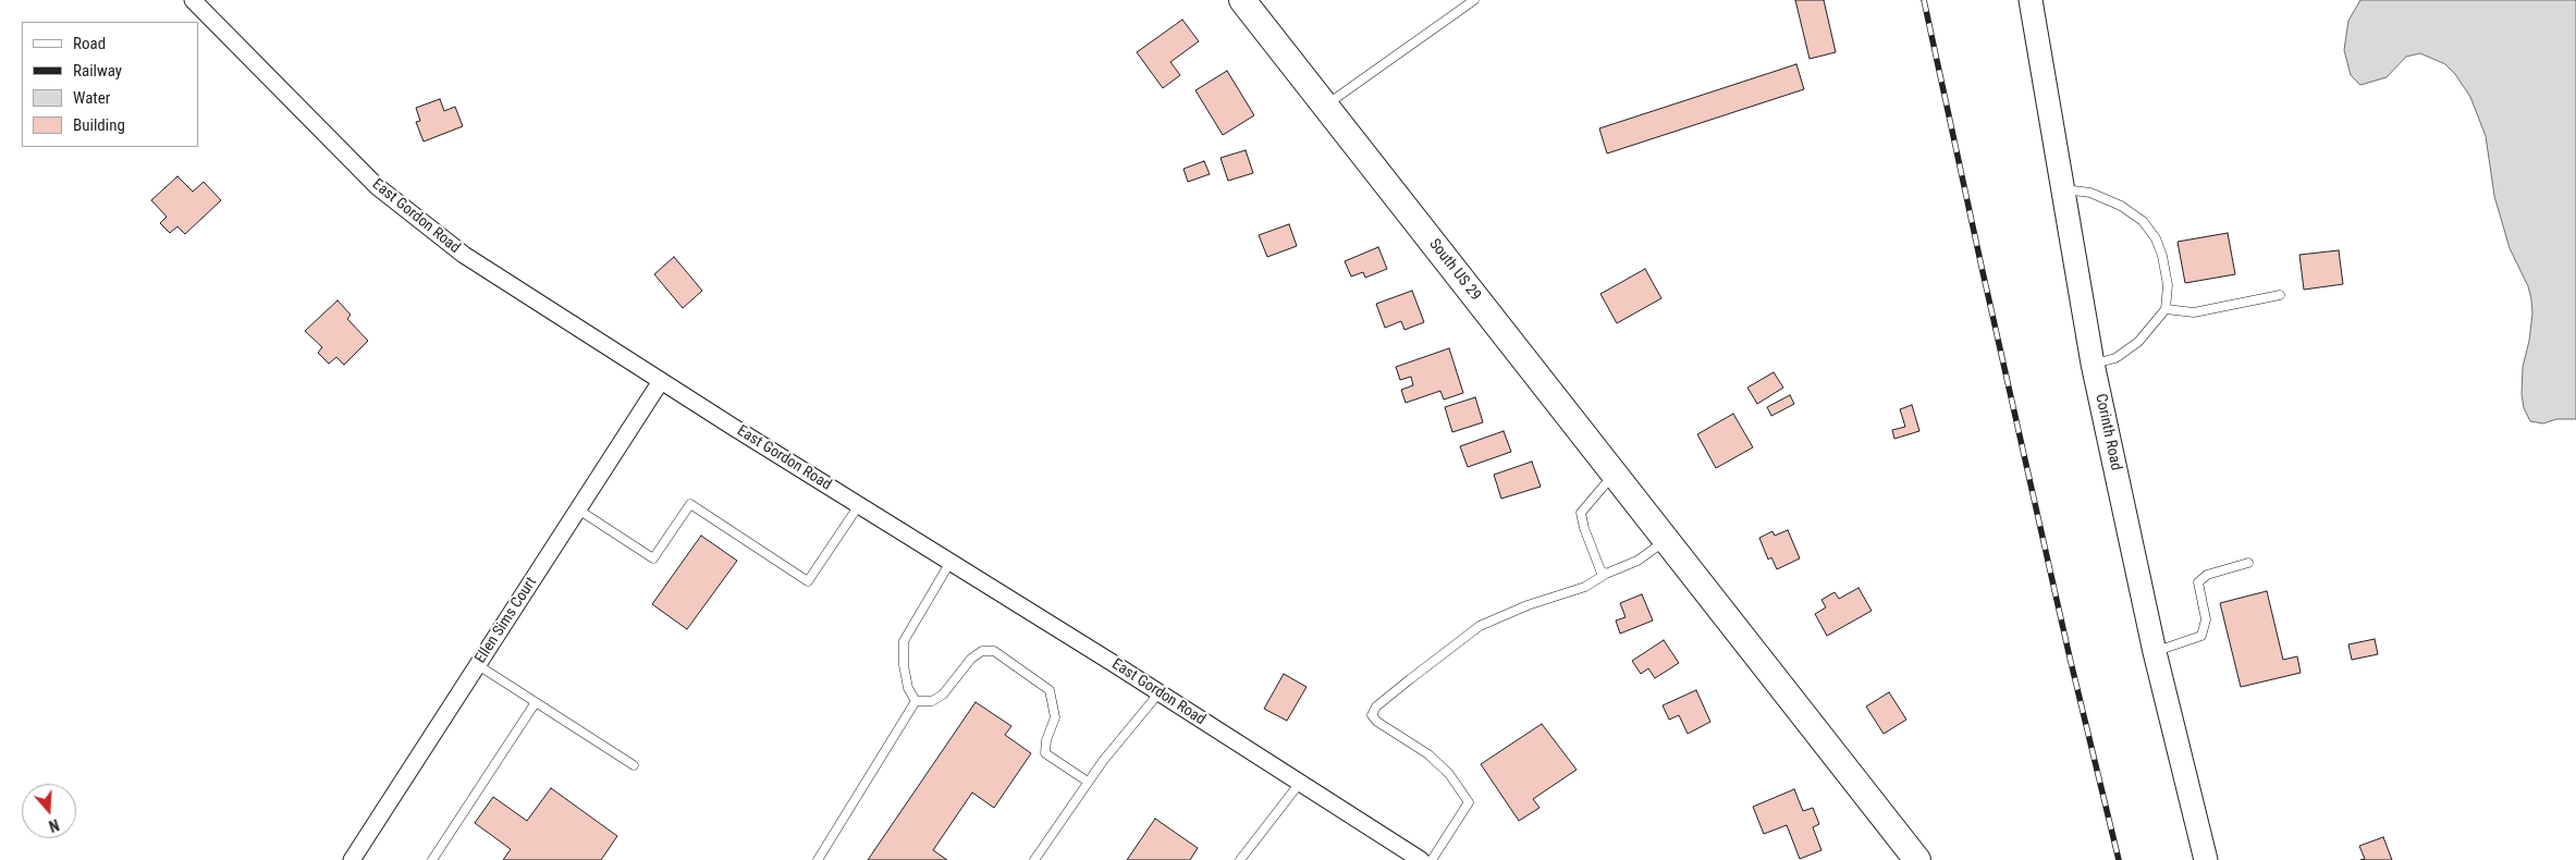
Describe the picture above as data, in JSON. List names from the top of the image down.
{
  "streets": {
    "main road": ["South US 29"],
    "street": ["East Gordon Road", "Corinth Road", "Ellen Sims Court"]
  },
  "crossings": [
    ["East Gordon Road", "Ellen Sims Court"]
  ],
  "legend": [
    "Road",
    "Railway",
    "Water",
    "Building"
  ],
  "north": "bottom"
}
